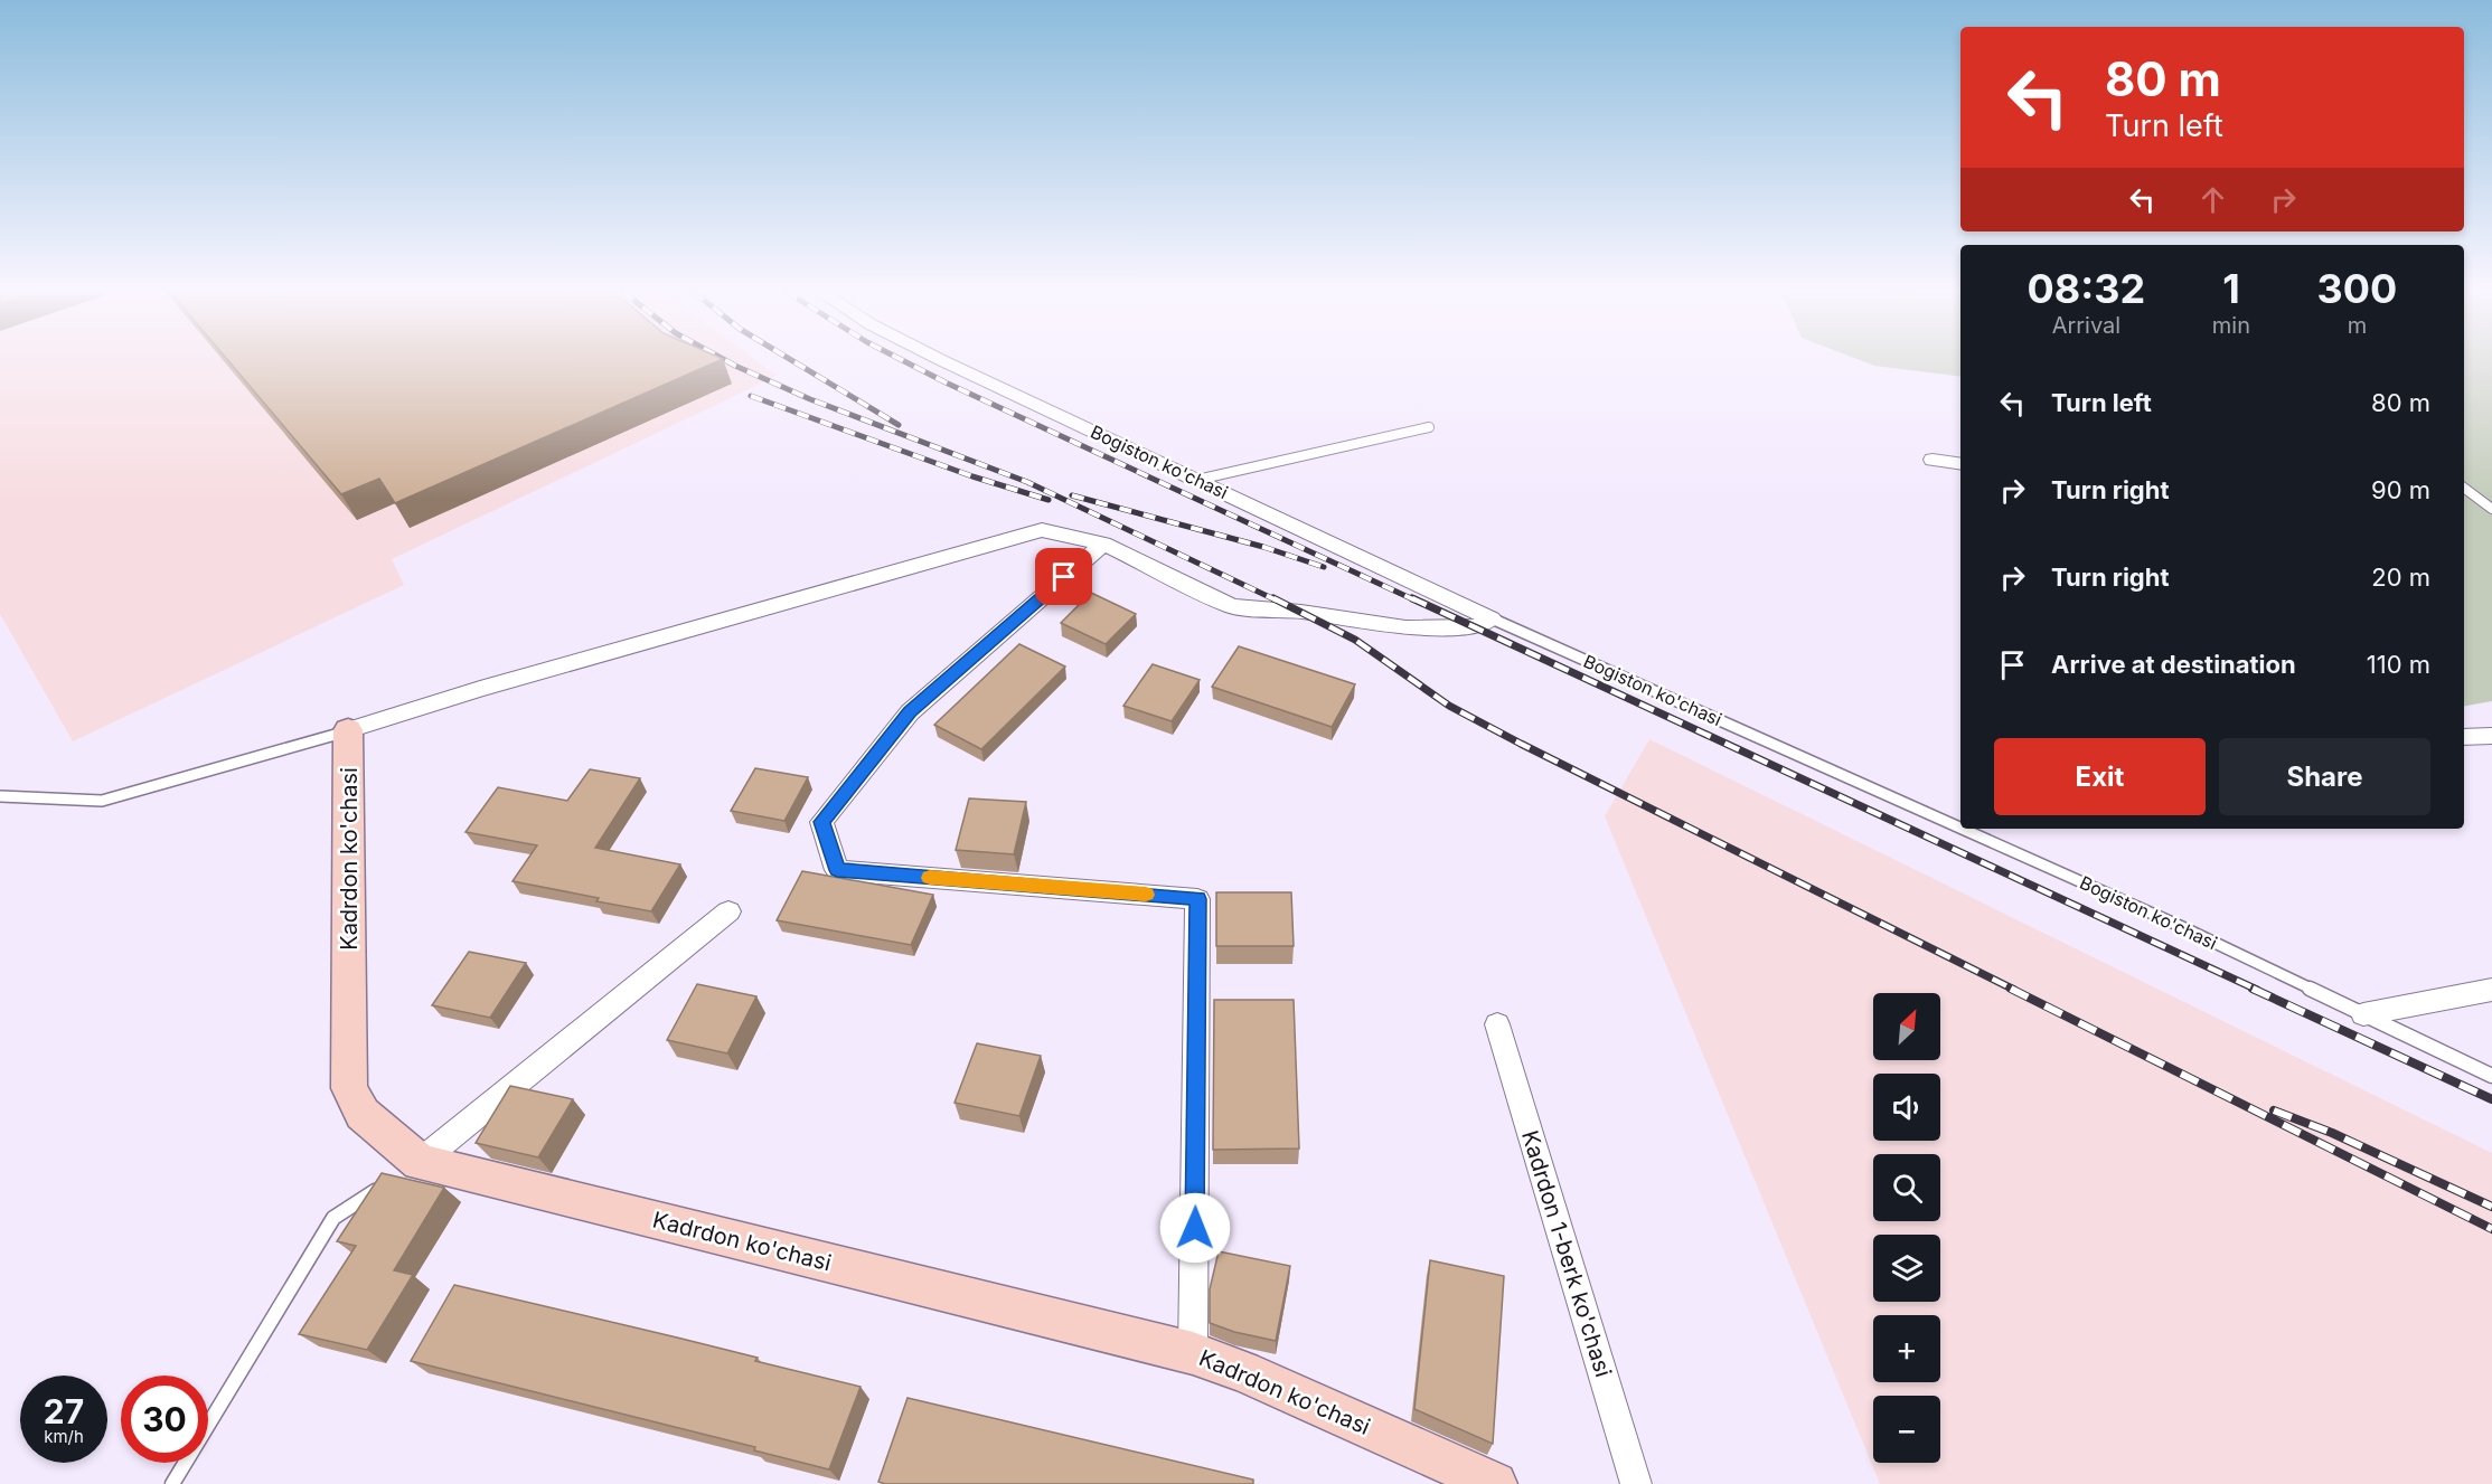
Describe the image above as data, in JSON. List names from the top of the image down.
{
  "streets": {
    "street": ["Bogiston ko'chasi", "Kadrdon ko'chasi", "Kadrdon 1-berk ko'chasi"]
  },
  "north": "top right",
  "page": {
    "turn": ["80 m", "Turn left"],
    "eta": [
      "08:32",
      "Arrival",
      "1",
      "min",
      "300",
      "m"
    ],
    "list": [
      {
        "name": "Turn left",
        "value": "80 m"
      },
      {
        "name": "Turn right",
        "value": "90 m"
      },
      {
        "name": "Turn right",
        "value": "20 m"
      },
      {
        "name": "Arrive at destination",
        "value": "110 m"
      }
    ],
    "buttons": ["Exit", "Share"],
    "map_buttons": ["+", "−"],
    "speed": "27 km/h",
    "limit": "30"
  }
}
